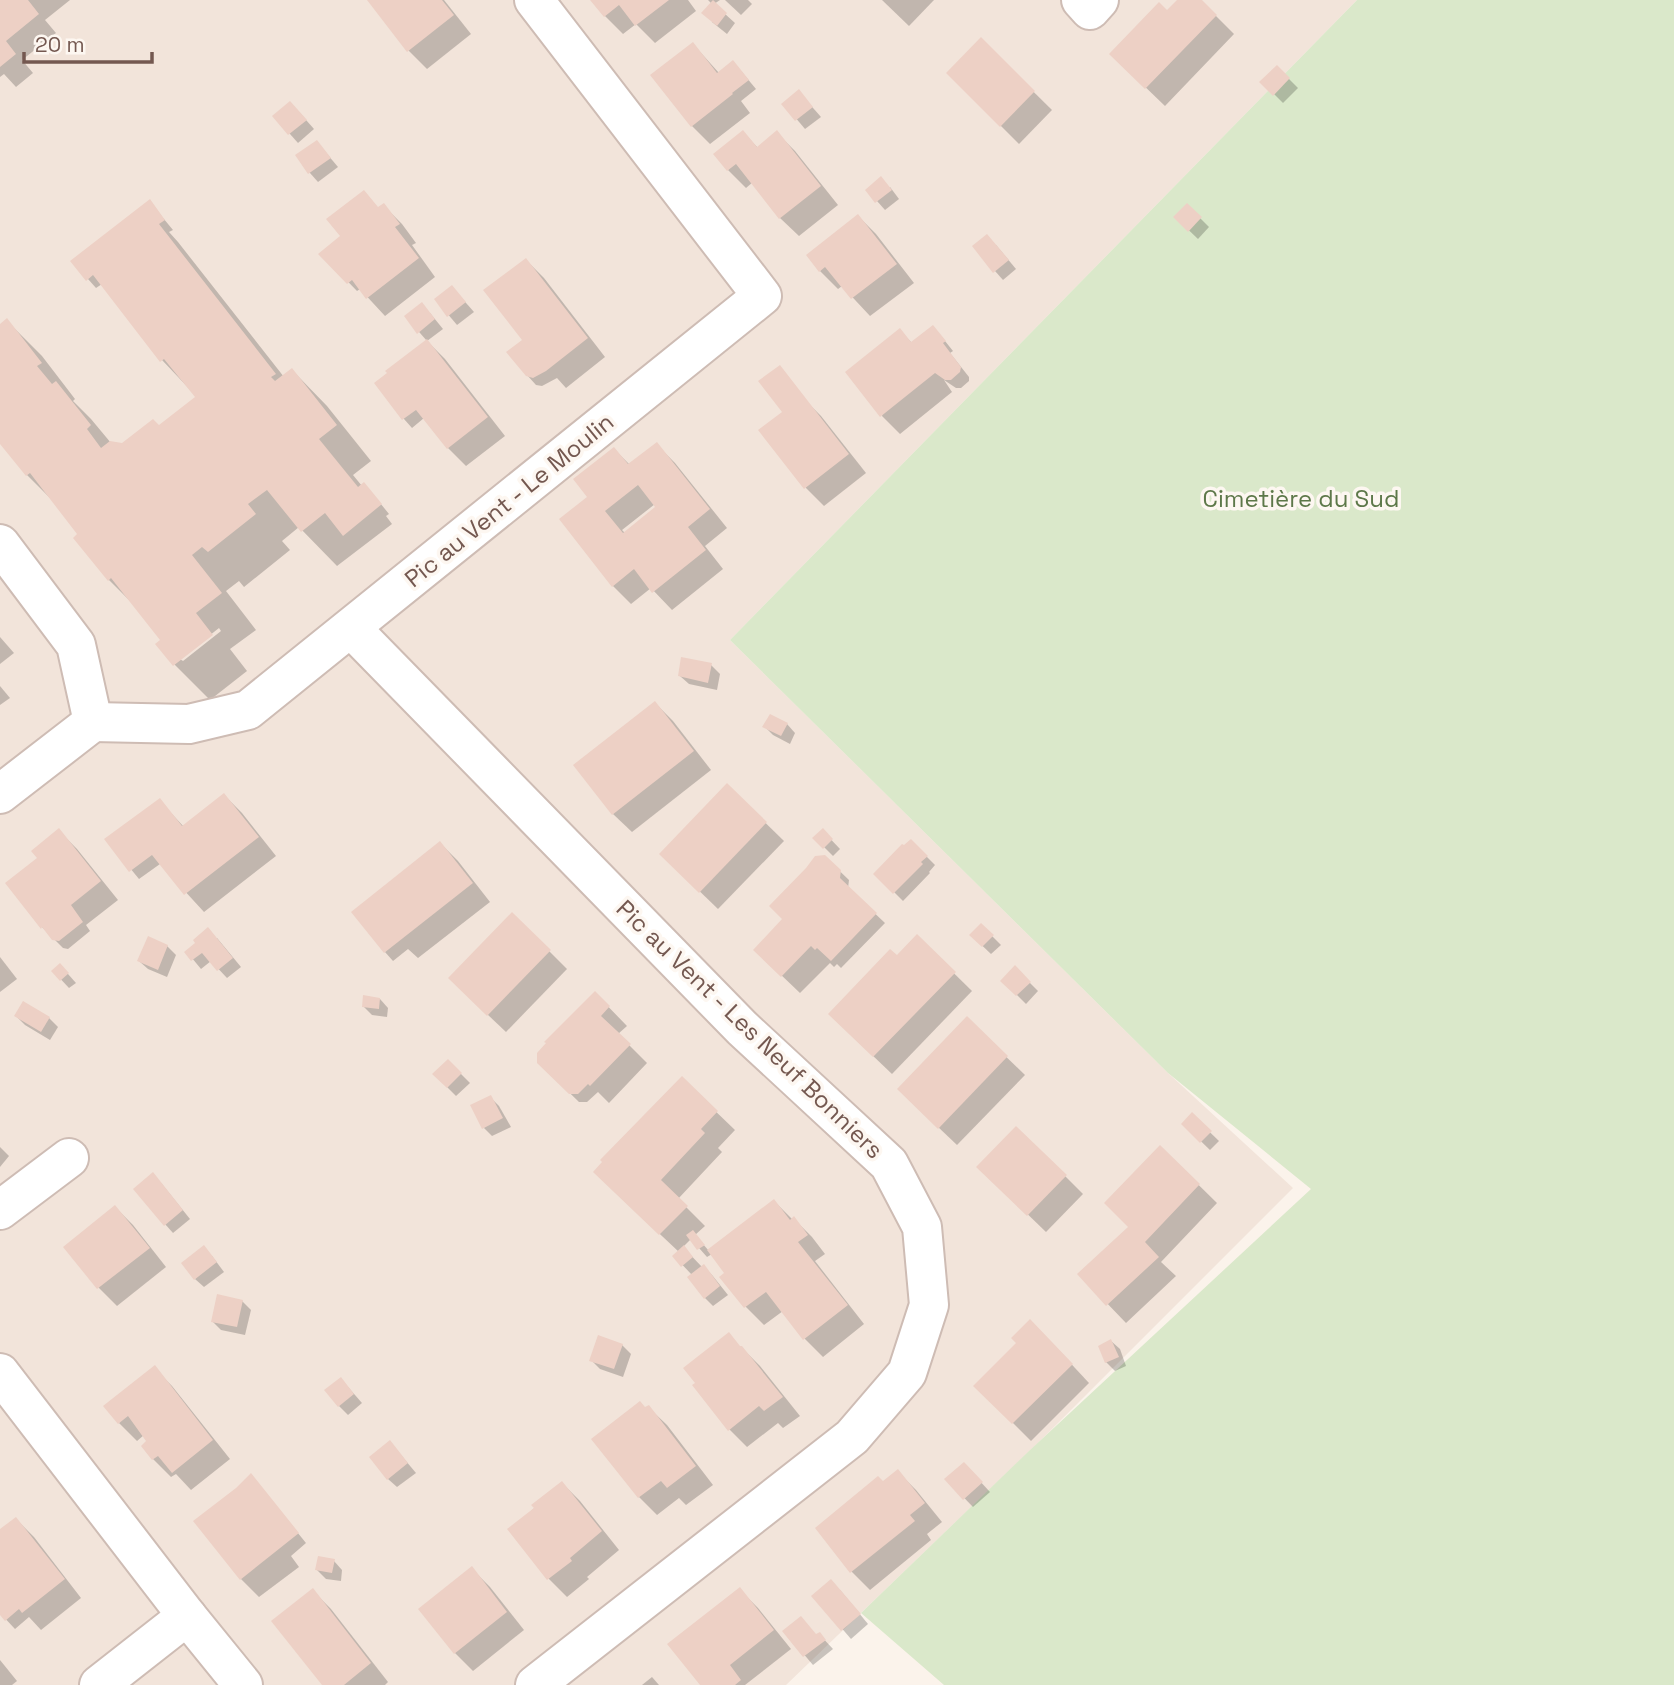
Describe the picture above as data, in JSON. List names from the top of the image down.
{
  "streets": {
    "street": ["Pic au Vent - Le Moulin", "Pic au Vent - Les Neuf Bonniers"]
  },
  "crossings": [
    ["Pic au Vent - Le Moulin", "Pic au Vent - Les Neuf Bonniers"]
  ],
  "parks": ["Cimetière du Sud"],
  "scale_bar": "20 m"
}
